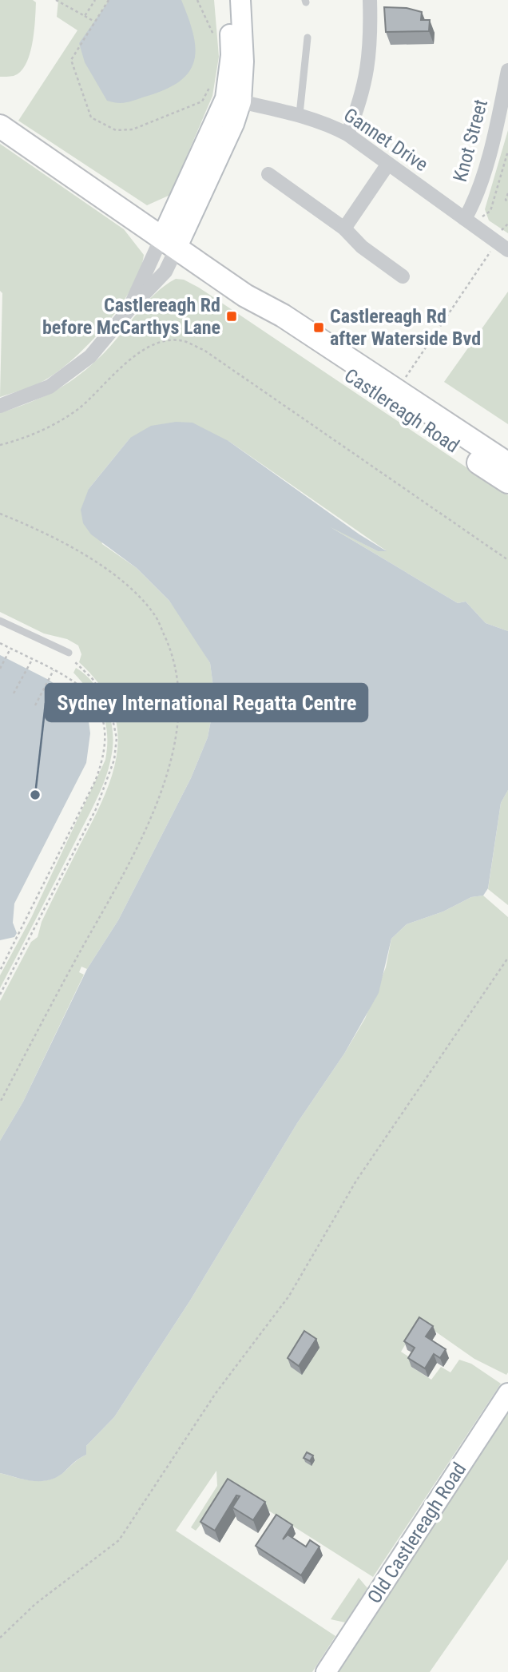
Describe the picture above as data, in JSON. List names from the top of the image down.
{
  "streets": {
    "main road": ["Castlereagh Road"],
    "street": ["Gannet Drive", "Knot Street", "Old Castlereagh Road"]
  },
  "crossings": [
    ["Gannet Drive", "Knot Street"]
  ],
  "places": {
    "transit": ["Castlereagh Rd before McCarthys Lane", "Castlereagh Rd after Waterside Bvd"],
    "other": ["Sydney International Regatta Centre"]
  }
}
